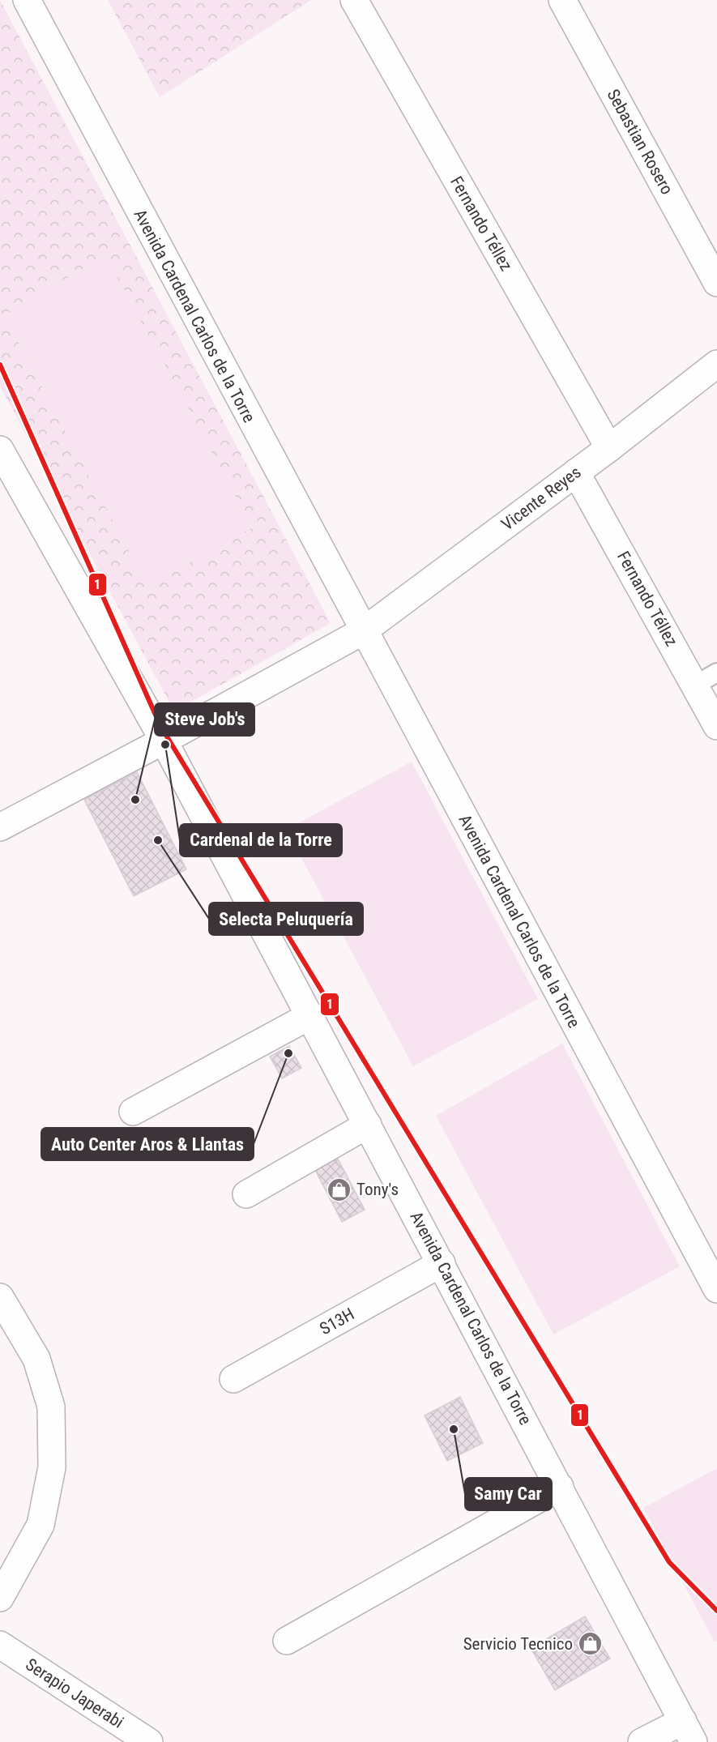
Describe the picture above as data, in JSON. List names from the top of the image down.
{
  "streets": {
    "street": [
      "Sebastian Rosero",
      "Fernando Téllez",
      "Avenida Cardenal Carlos de la Torre",
      "Vicente Reyes",
      "S13H",
      "Serapio Japerabi"
    ]
  },
  "crossings": [
    ["Fernando Téllez", "Vicente Reyes"],
    ["Avenida Cardenal Carlos de la Torre", "Vicente Reyes"],
    ["Avenida Cardenal Carlos de la Torre", "S13H"]
  ],
  "places": {
    "other": [
      "Cardenal de la Torre",
      "Steve Job's",
      "Selecta Peluquería",
      "Auto Center Aros & Llantas",
      "Samy Car"
    ],
    "shop": ["Tony's", "Servicio Tecnico"]
  },
  "lines": ["transit line 1"]
}
